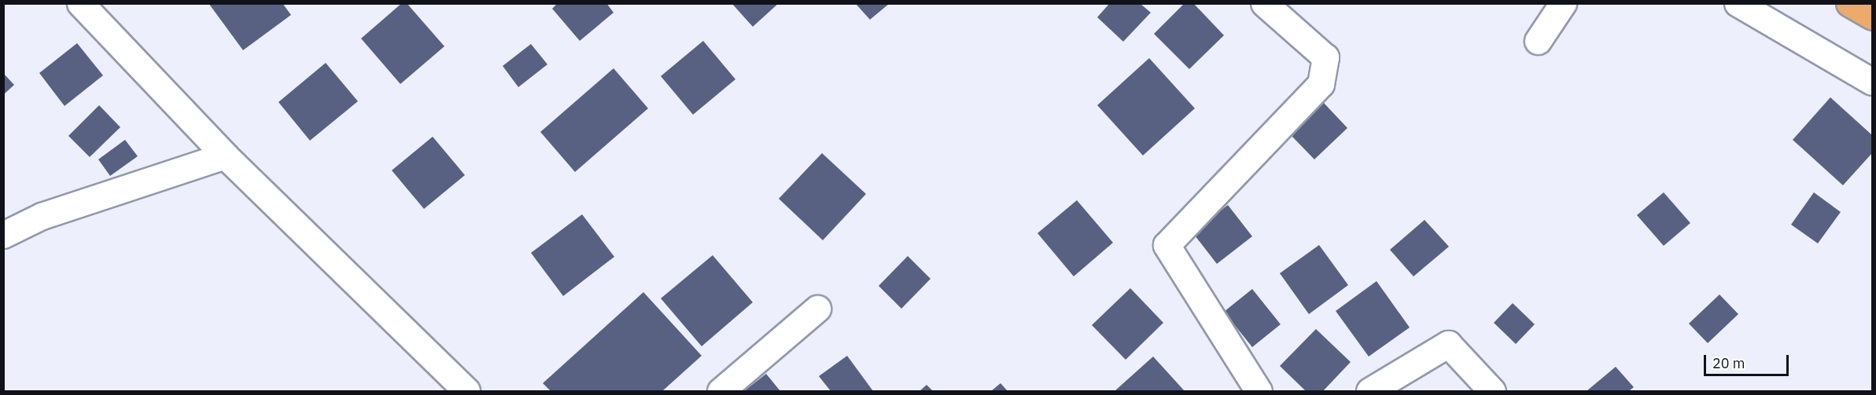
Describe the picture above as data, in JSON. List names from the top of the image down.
{
  "scale_bar": "20 m"
}
